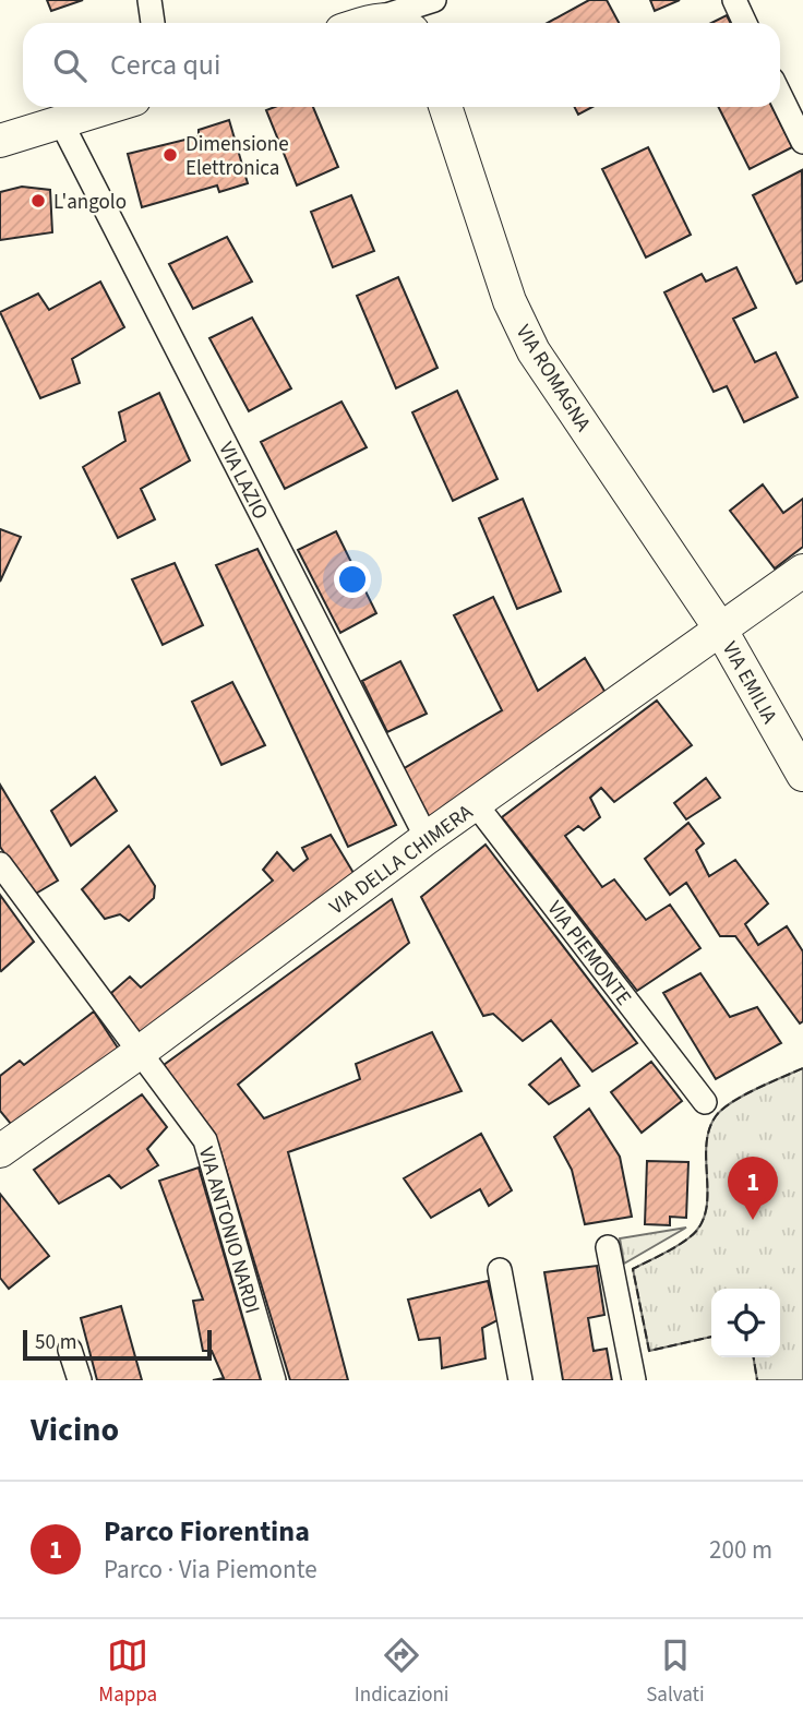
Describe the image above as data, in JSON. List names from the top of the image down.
{
  "streets": {
    "street": [
      "VIA ROMAGNA",
      "VIA LAZIO",
      "VIA EMILIA",
      "VIA DELLA CHIMERA",
      "VIA PIEMONTE",
      "VIA ANTONIO NARDI"
    ]
  },
  "crossings": [
    ["VIA ROMAGNA", "VIA EMILIA"],
    ["VIA ROMAGNA", "VIA DELLA CHIMERA"],
    ["VIA LAZIO", "VIA DELLA CHIMERA"],
    ["VIA EMILIA", "VIA DELLA CHIMERA"],
    ["VIA DELLA CHIMERA", "VIA PIEMONTE"],
    ["VIA DELLA CHIMERA", "VIA ANTONIO NARDI"]
  ],
  "places": ["Dimensione Elettronica", "L'angolo"],
  "scale_bar": "50 m",
  "page": {
    "search": "Cerca qui",
    "pins": "1",
    "scale": "50 m",
    "heading": "Vicino",
    "list": [
      {
        "mark": "1",
        "name": "Parco Fiorentina",
        "note": "Parco · Via Piemonte",
        "value": "200 m"
      }
    ],
    "nav": ["Mappa", "Indicazioni", "Salvati"]
  }
}
